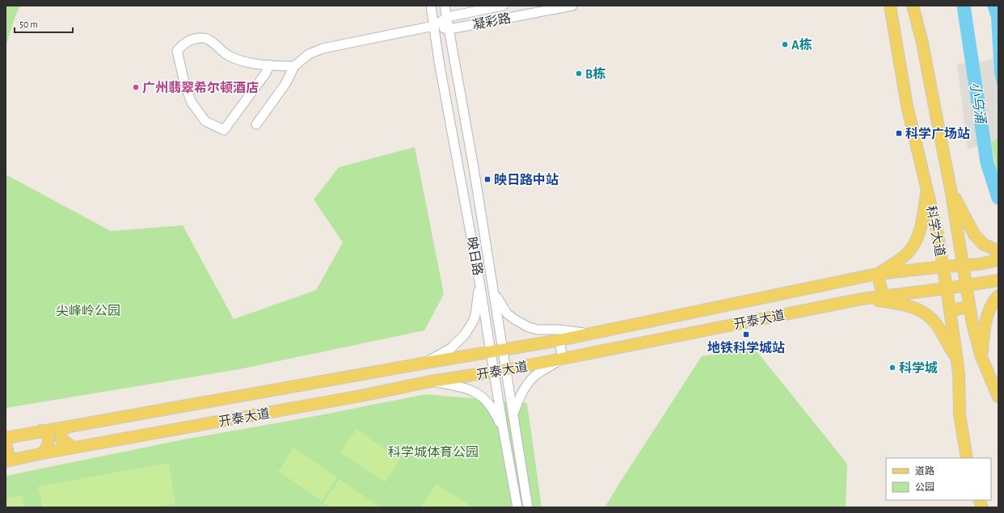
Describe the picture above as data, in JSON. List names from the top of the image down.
{
  "streets": {
    "main road": ["科学大道", "开泰大道"],
    "street": ["凝彩路", "映日路"]
  },
  "crossings": [
    ["凝彩路", "映日路"],
    ["科学大道", "开泰大道"],
    ["映日路", "开泰大道"]
  ],
  "water": ["小乌涌"],
  "parks": ["尖峰岭公园", "科学城体育公园"],
  "places": {
    "other": [
      "A栋",
      "B栋",
      "广州翡翠希尔顿酒店",
      "科学城"
    ],
    "transit": ["科学广场站", "映日路中站", "地铁科学城站"]
  },
  "legend": ["道路", "公园"],
  "scale_bar": "50 m"
}
